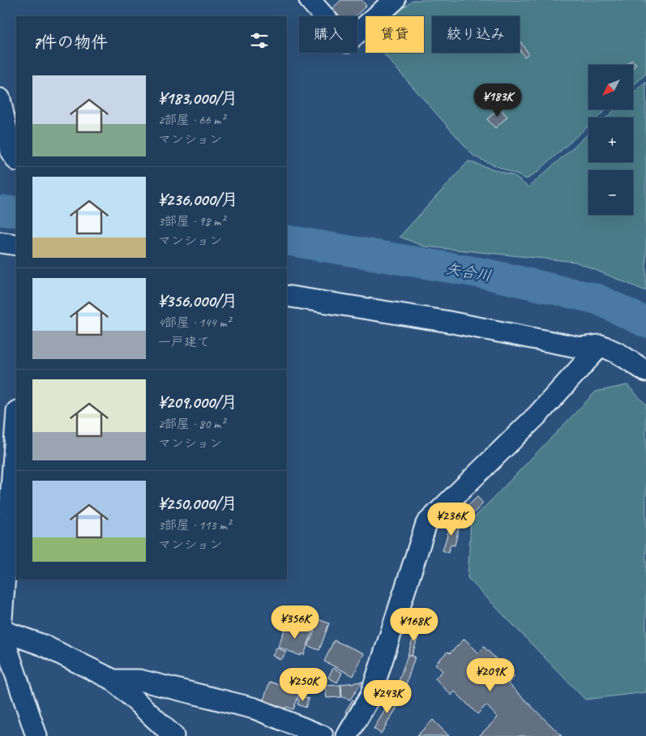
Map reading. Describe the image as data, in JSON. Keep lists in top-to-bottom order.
{
  "water": ["矢合川"],
  "north": "bottom left",
  "page": {
    "chip": ["購入", "賃貸", "絞り込み"],
    "heading": "7件の物件",
    "map_buttons": ["+", "−"],
    "list": [
      {
        "name": "¥183,000/月",
        "note": "2部屋 · 66 m² · マンション"
      },
      {
        "name": "¥236,000/月",
        "note": "3部屋 · 98 m² · マンション"
      },
      {
        "name": "¥356,000/月",
        "note": "4部屋 · 144 m² · 一戸建て"
      },
      {
        "name": "¥209,000/月",
        "note": "2部屋 · 80 m² · マンション"
      },
      {
        "name": "¥250,000/月",
        "note": "3部屋 · 113 m² · マンション"
      }
    ],
    "price": [
      "¥183K",
      "¥236K",
      "¥356K",
      "¥168K",
      "¥209K",
      "¥250K",
      "¥243K"
    ]
  }
}
